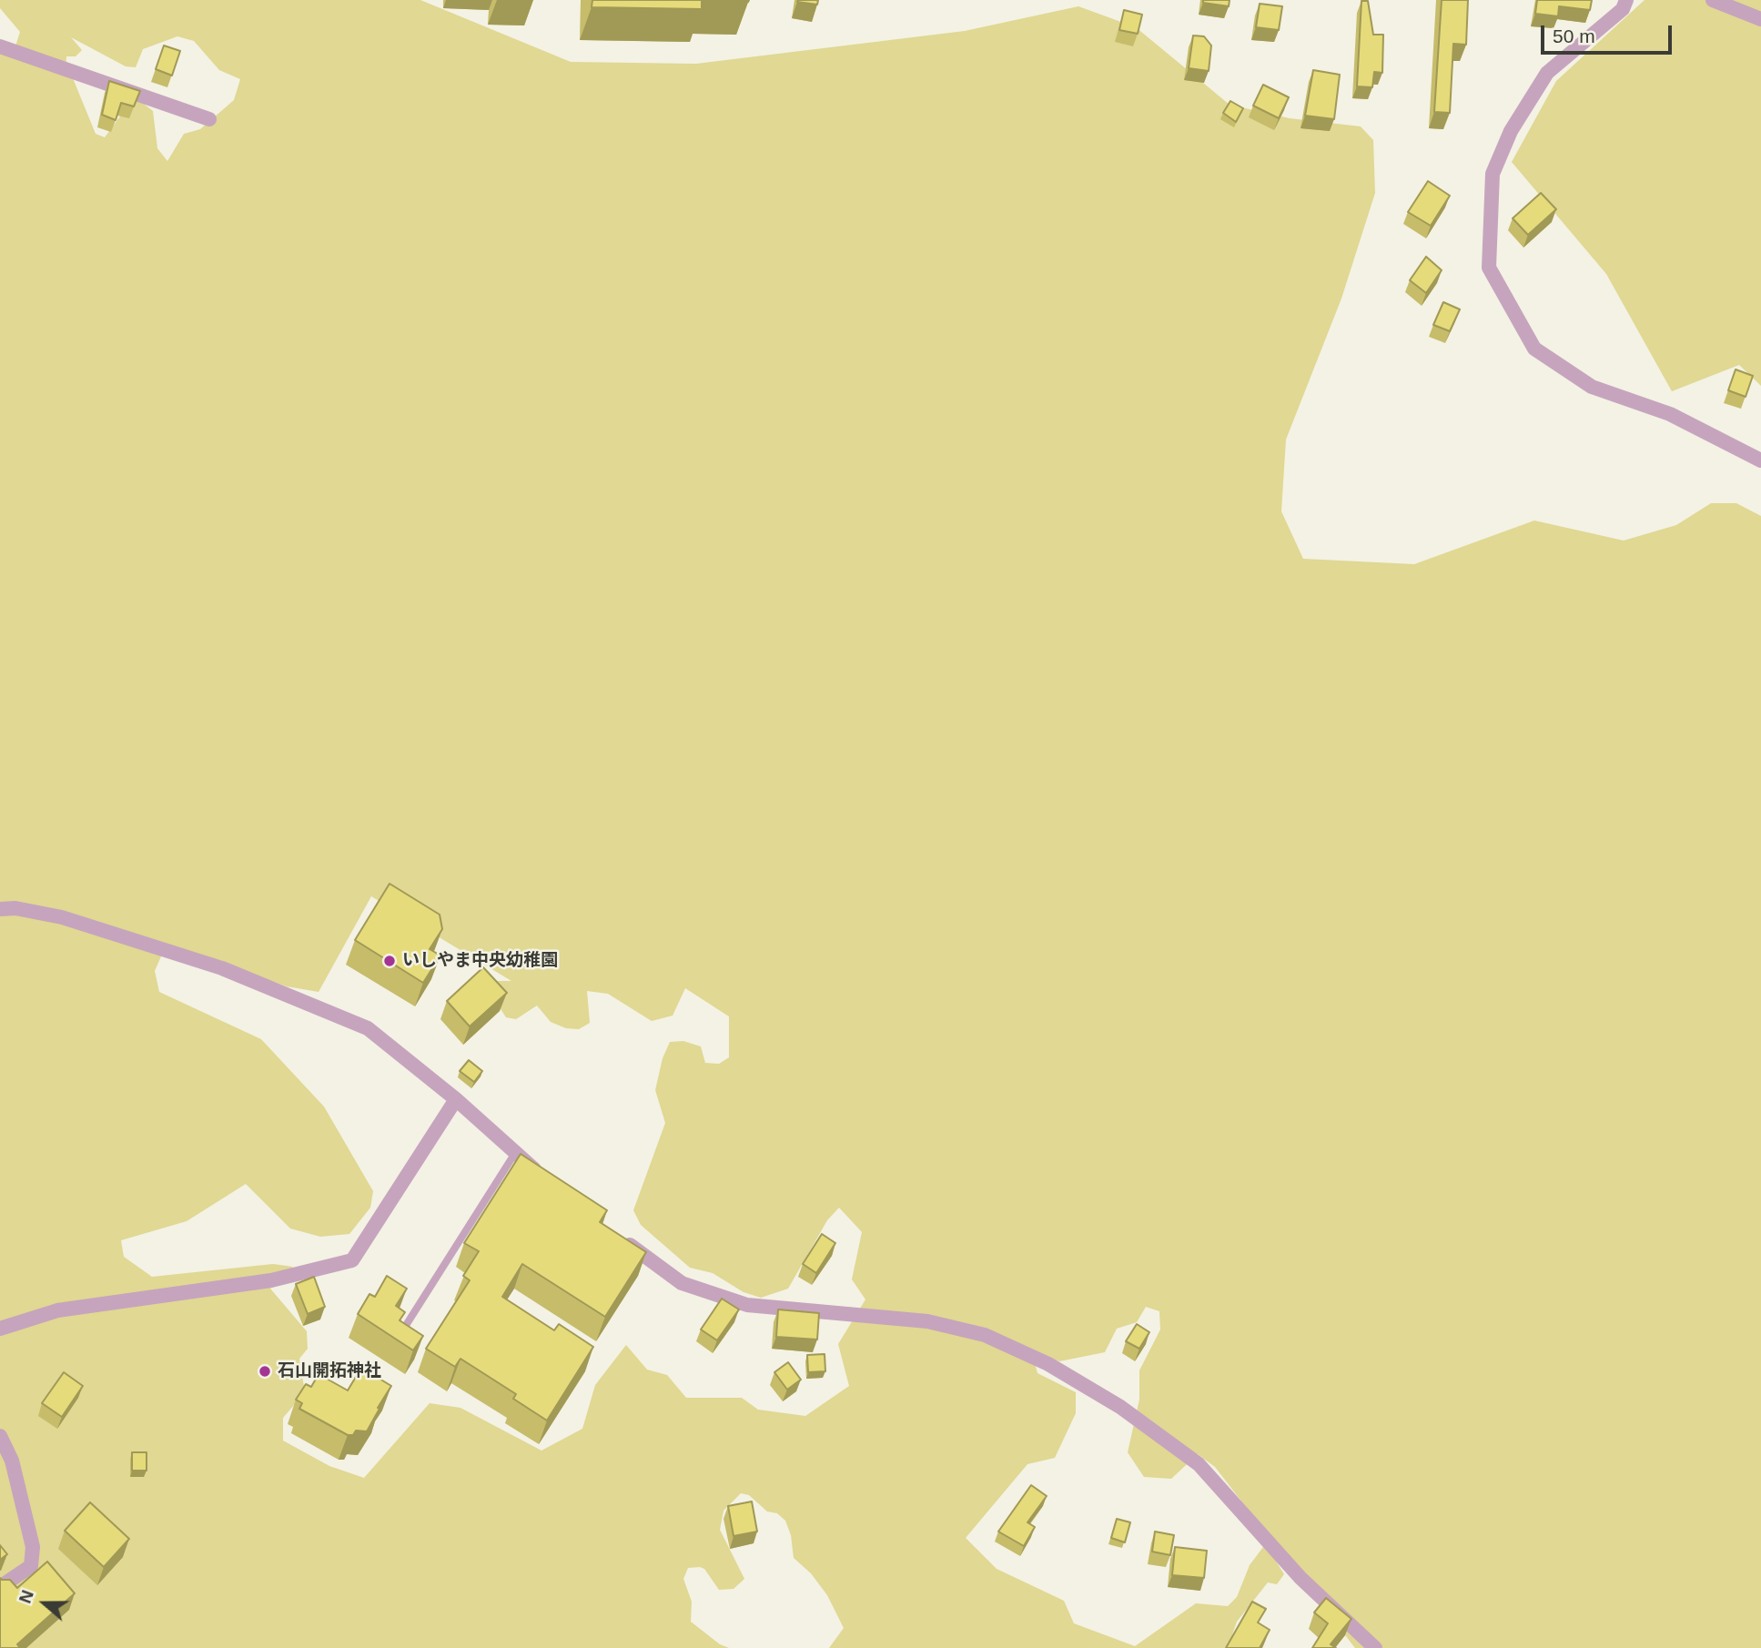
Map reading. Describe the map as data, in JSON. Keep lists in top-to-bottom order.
{
  "places": ["いしやま中央幼稚園", "石山開拓神社"],
  "scale_bar": "50 m",
  "north": "left"
}
